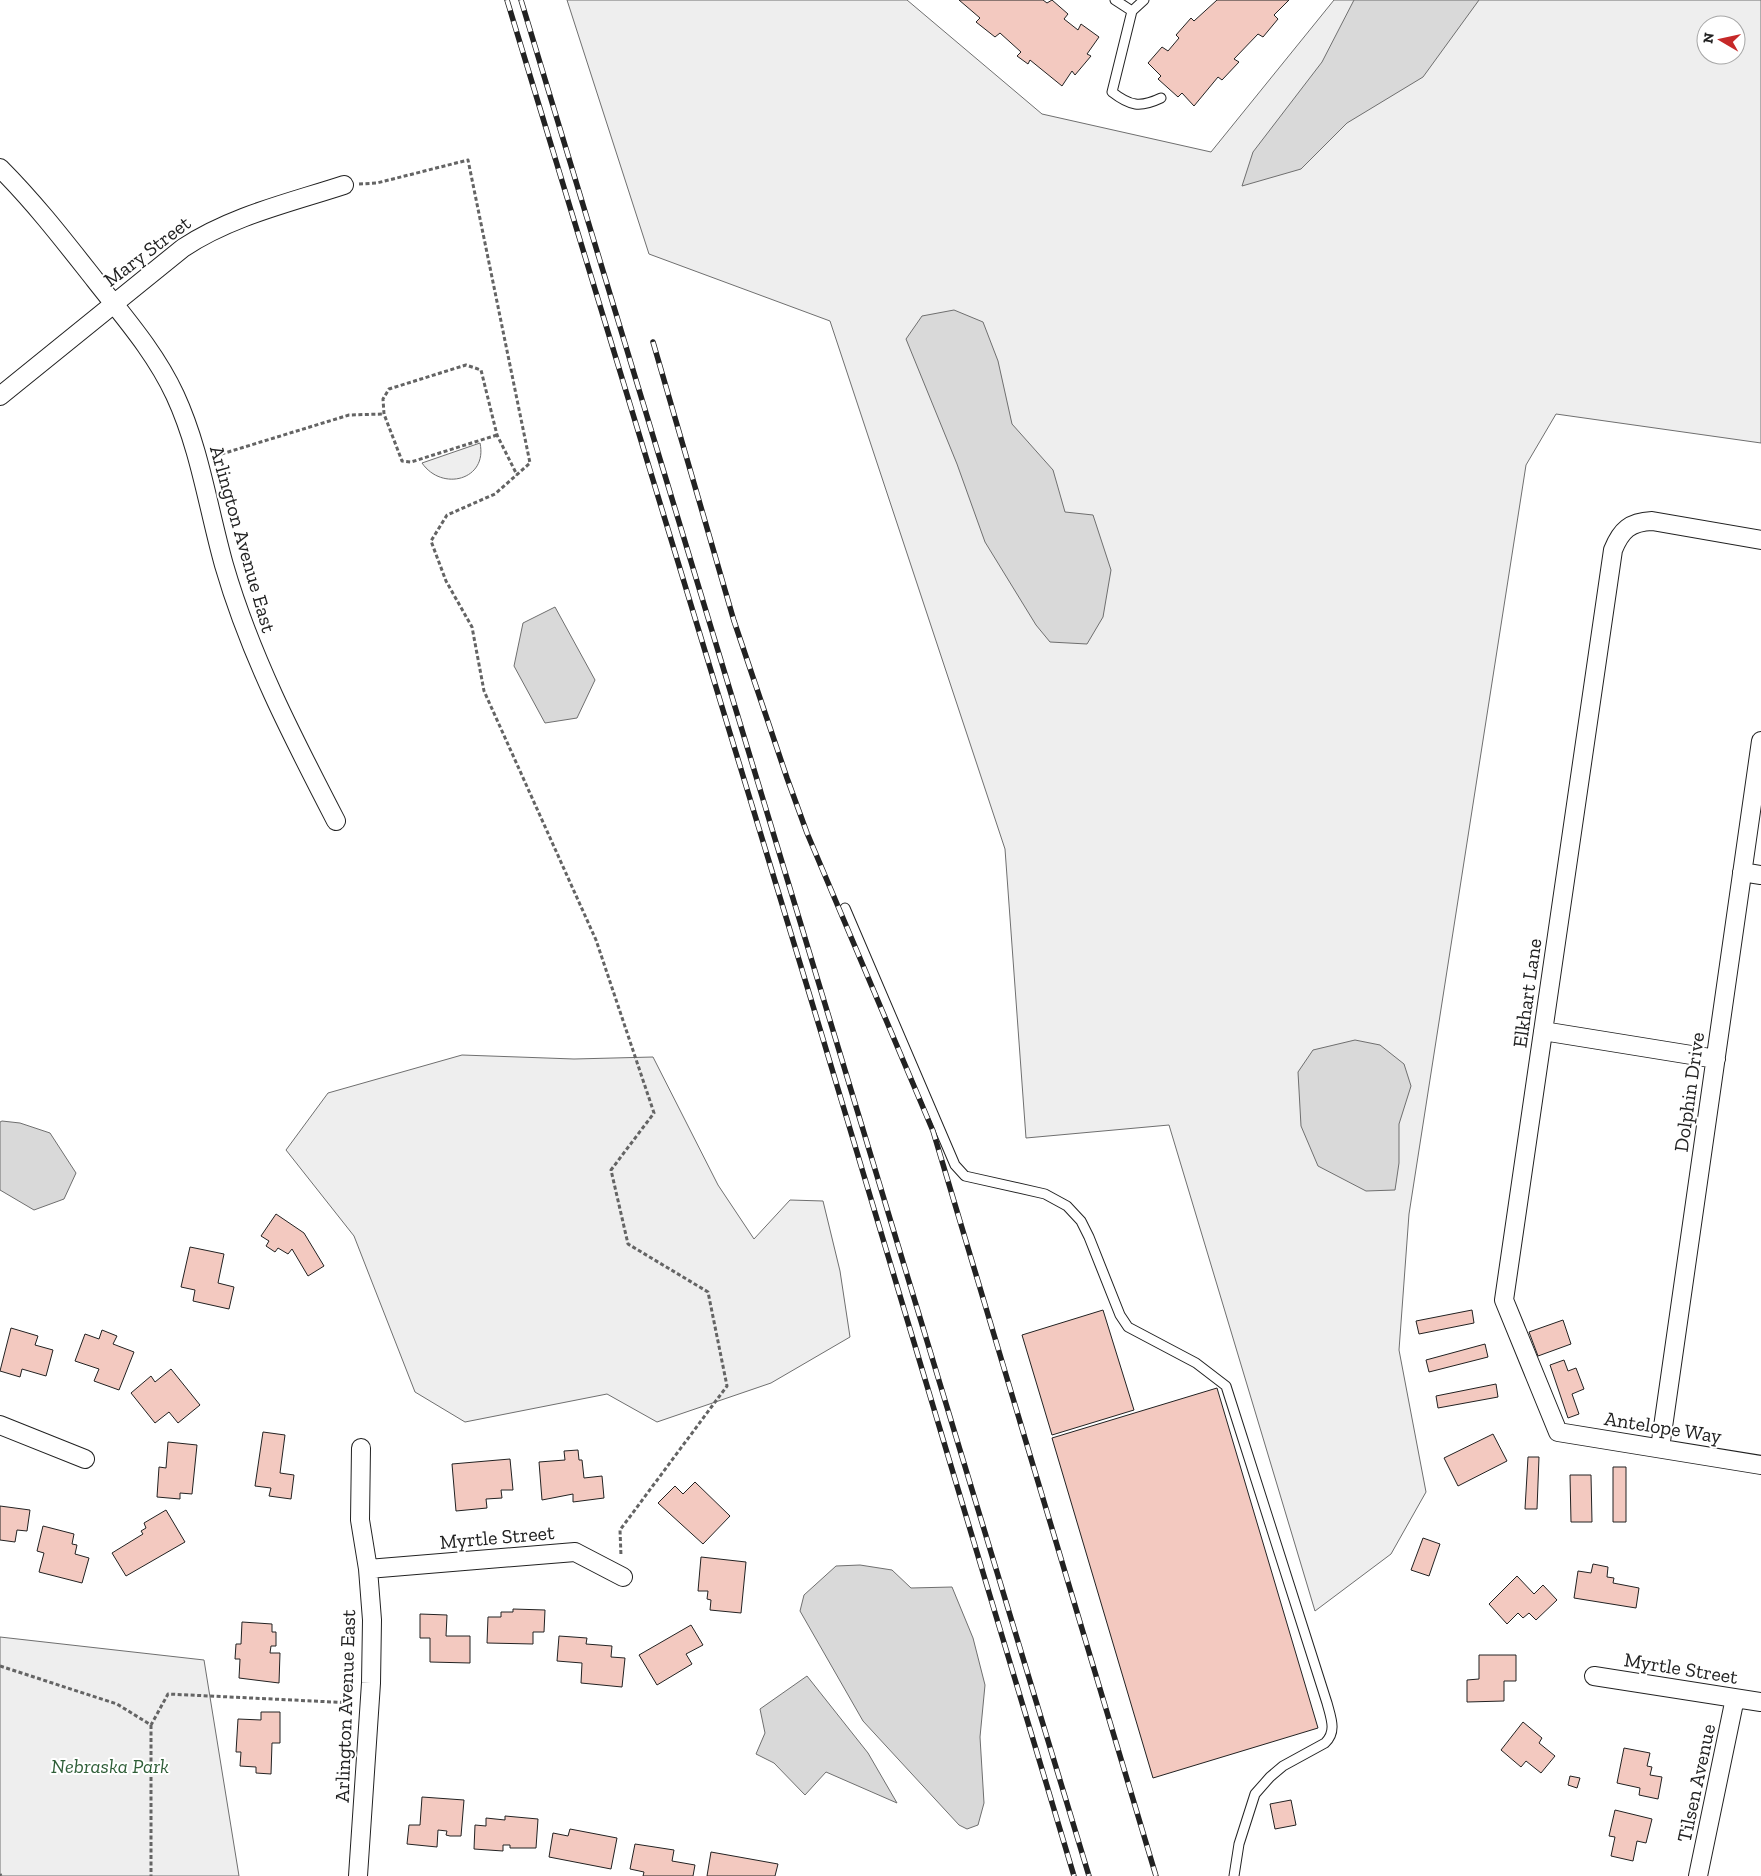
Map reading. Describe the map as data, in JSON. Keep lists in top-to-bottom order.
{
  "streets": {
    "street": [
      "Mary Street",
      "Arlington Avenue East",
      "Elkhart Lane",
      "Dolphin Drive",
      "Antelope Way",
      "Myrtle Street",
      "Tilsen Avenue"
    ]
  },
  "crossings": [
    ["Mary Street", "Arlington Avenue East"],
    ["Arlington Avenue East", "Myrtle Street"],
    ["Elkhart Lane", "Antelope Way"],
    ["Dolphin Drive", "Antelope Way"],
    ["Myrtle Street", "Tilsen Avenue"]
  ],
  "parks": ["Nebraska Park"],
  "north": "left"
}
